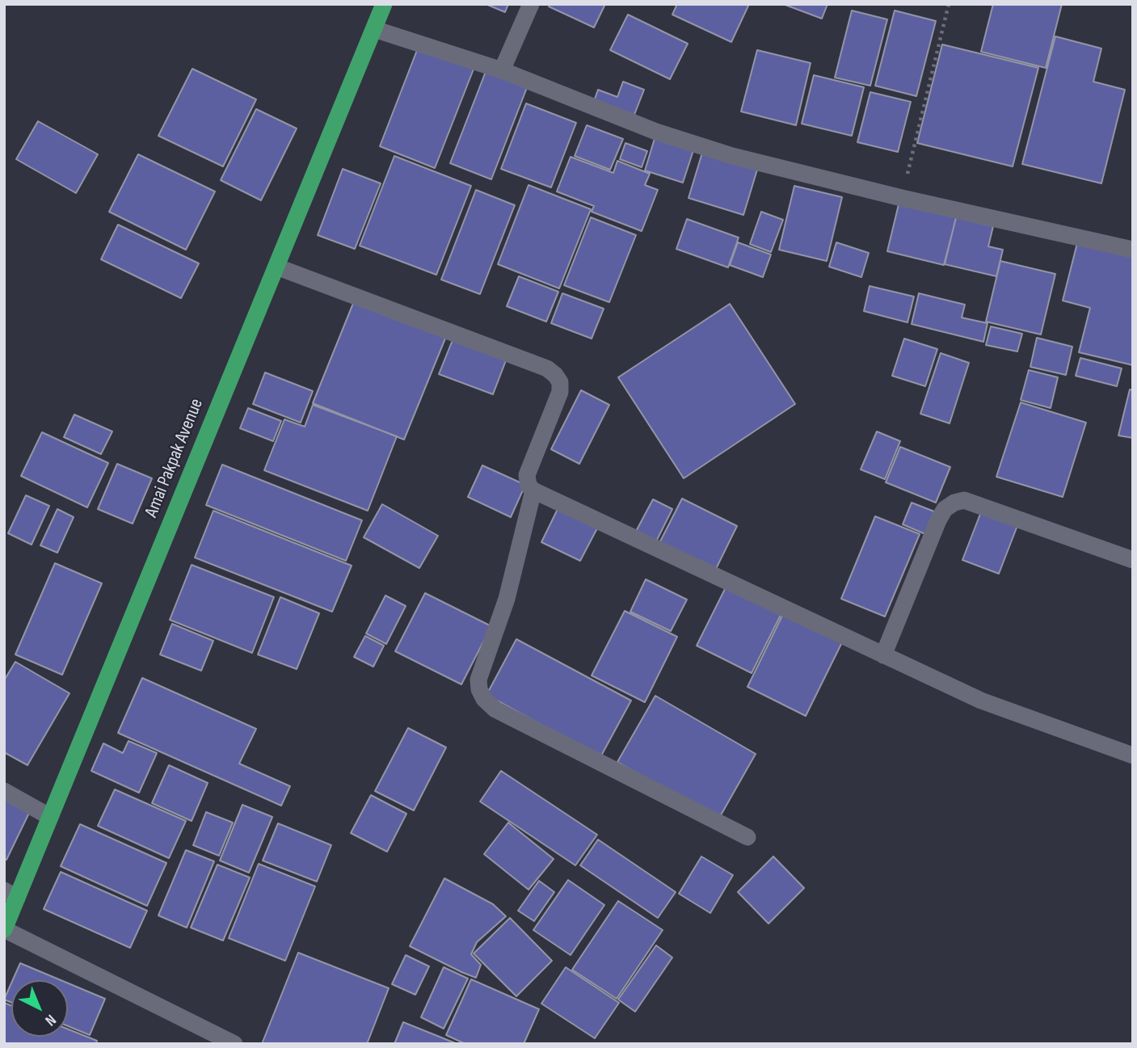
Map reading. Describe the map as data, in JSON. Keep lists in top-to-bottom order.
{
  "streets": {
    "highway": ["Amai Pakpak Avenue"]
  },
  "north": "bottom right"
}
